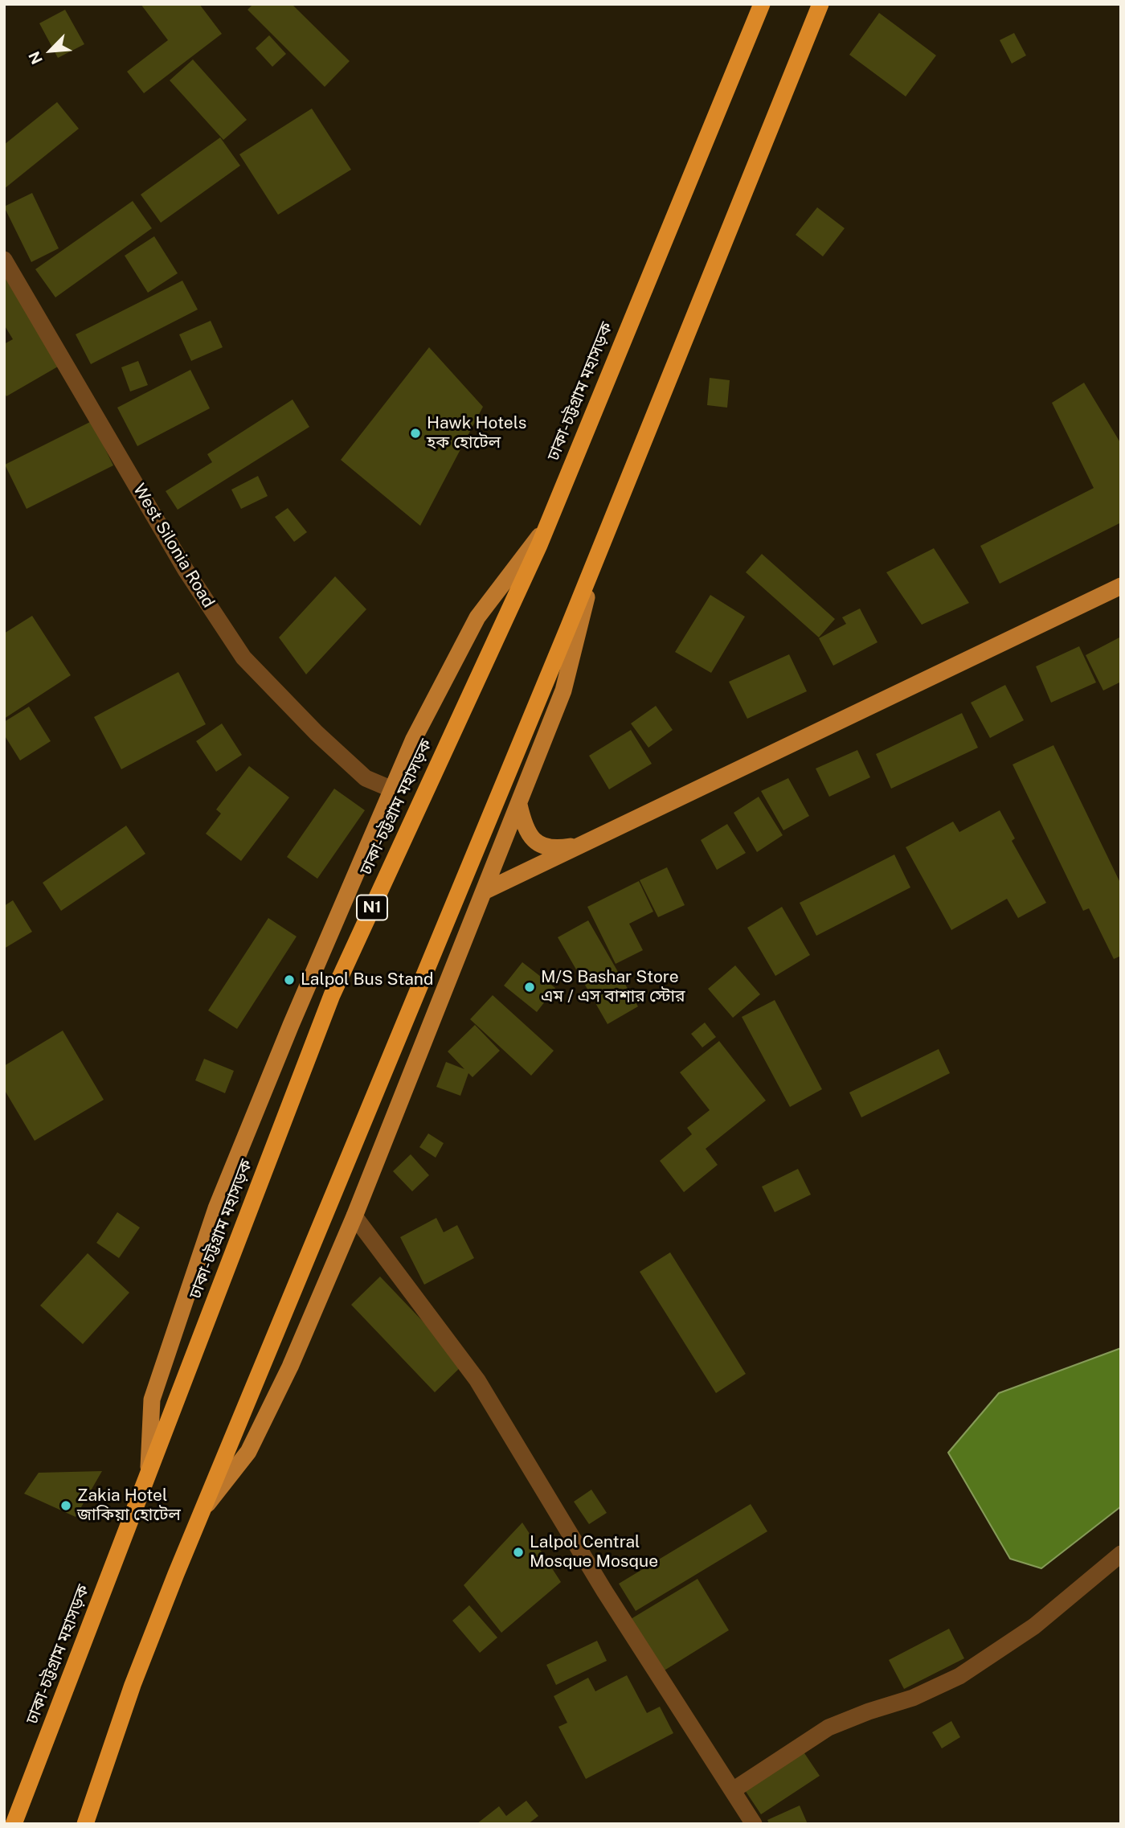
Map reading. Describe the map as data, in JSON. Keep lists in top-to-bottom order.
{
  "streets": {
    "highway": ["ঢাকা-চট্টগ্রাম মহাসড়ক", "N1"],
    "street": ["West Silonia Road"]
  },
  "places": [
    "Hawk Hotels হক হোটেল",
    "Lalpol Bus Stand",
    "M/S Bashar Store এম / এস বাশার স্টোর",
    "Zakia Hotel জাকিয়া হোটেল",
    "Lalpol Central Mosque Mosque"
  ],
  "north": "bottom left"
}
